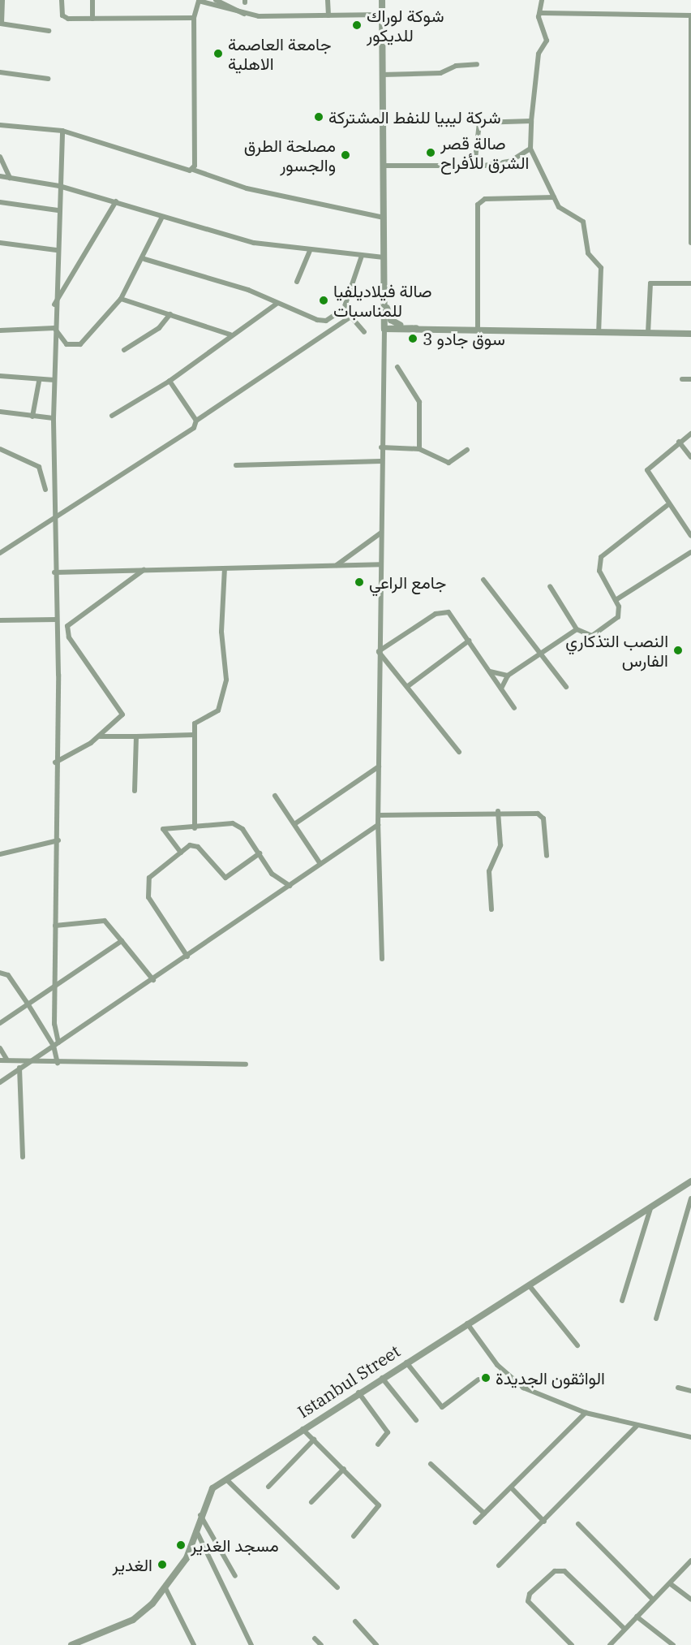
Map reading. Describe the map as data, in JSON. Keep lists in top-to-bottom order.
{
  "streets": {
    "street": ["Istanbul Street"]
  },
  "places": [
    "شوكة لوراك للديكور",
    "جامعة العاصمة الاهلية",
    "شركة ليبيا للنفط المشتركة",
    "صالة قصر الشرق للأفراح",
    "مصلحة الطرق والجسور",
    "صالة فيلاديلفيا للمناسبات",
    "سوق جادو 3",
    "جامع الراعي",
    "النصب التذكاري الفارس",
    "الواثقون الجديدة",
    "مسجد الغدير",
    "الغدير"
  ]
}
